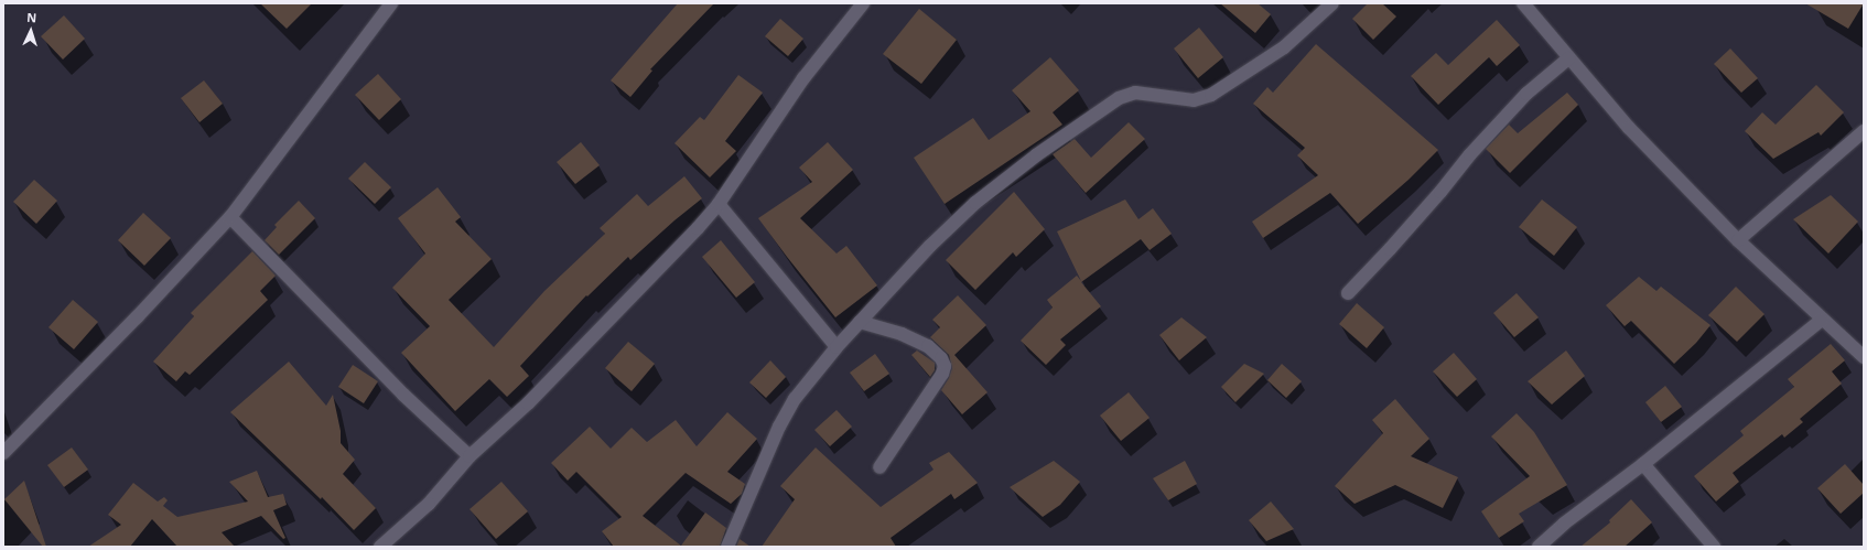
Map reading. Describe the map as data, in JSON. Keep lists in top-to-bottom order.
{
  "north": "top"
}
